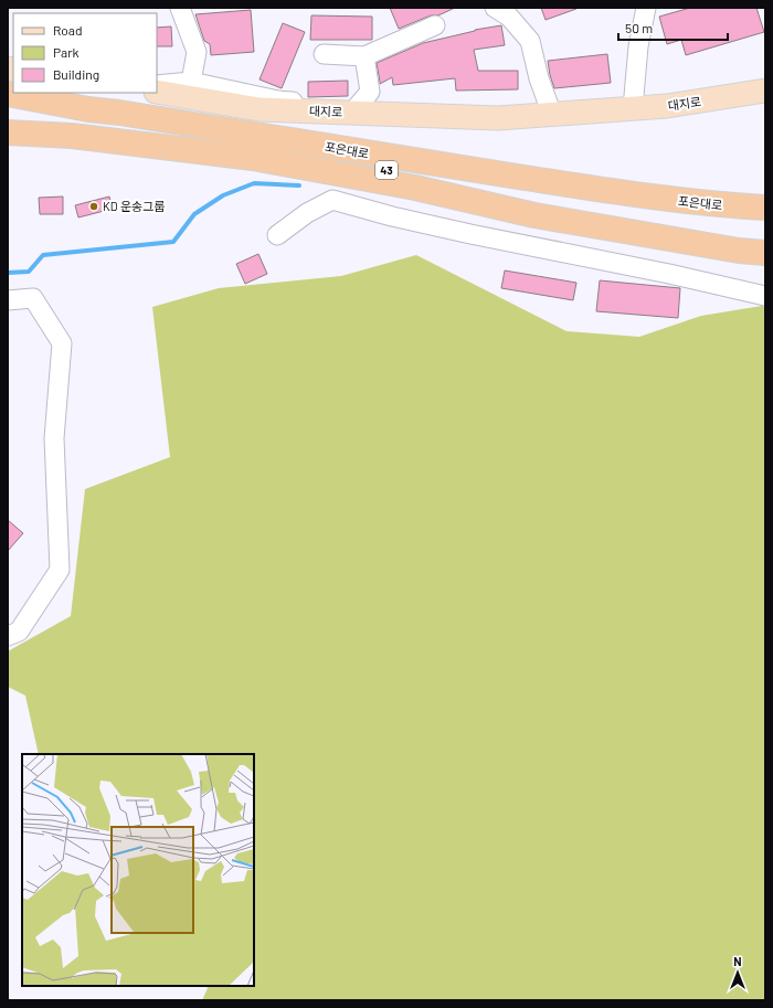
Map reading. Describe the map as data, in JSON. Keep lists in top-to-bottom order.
{
  "streets": {
    "highway": ["포은대로", "43"],
    "main road": ["대지로"]
  },
  "places": ["KD 운송그룹"],
  "legend": ["Road", "Park", "Building"],
  "scale_bar": "50 m",
  "north": "top"
}
